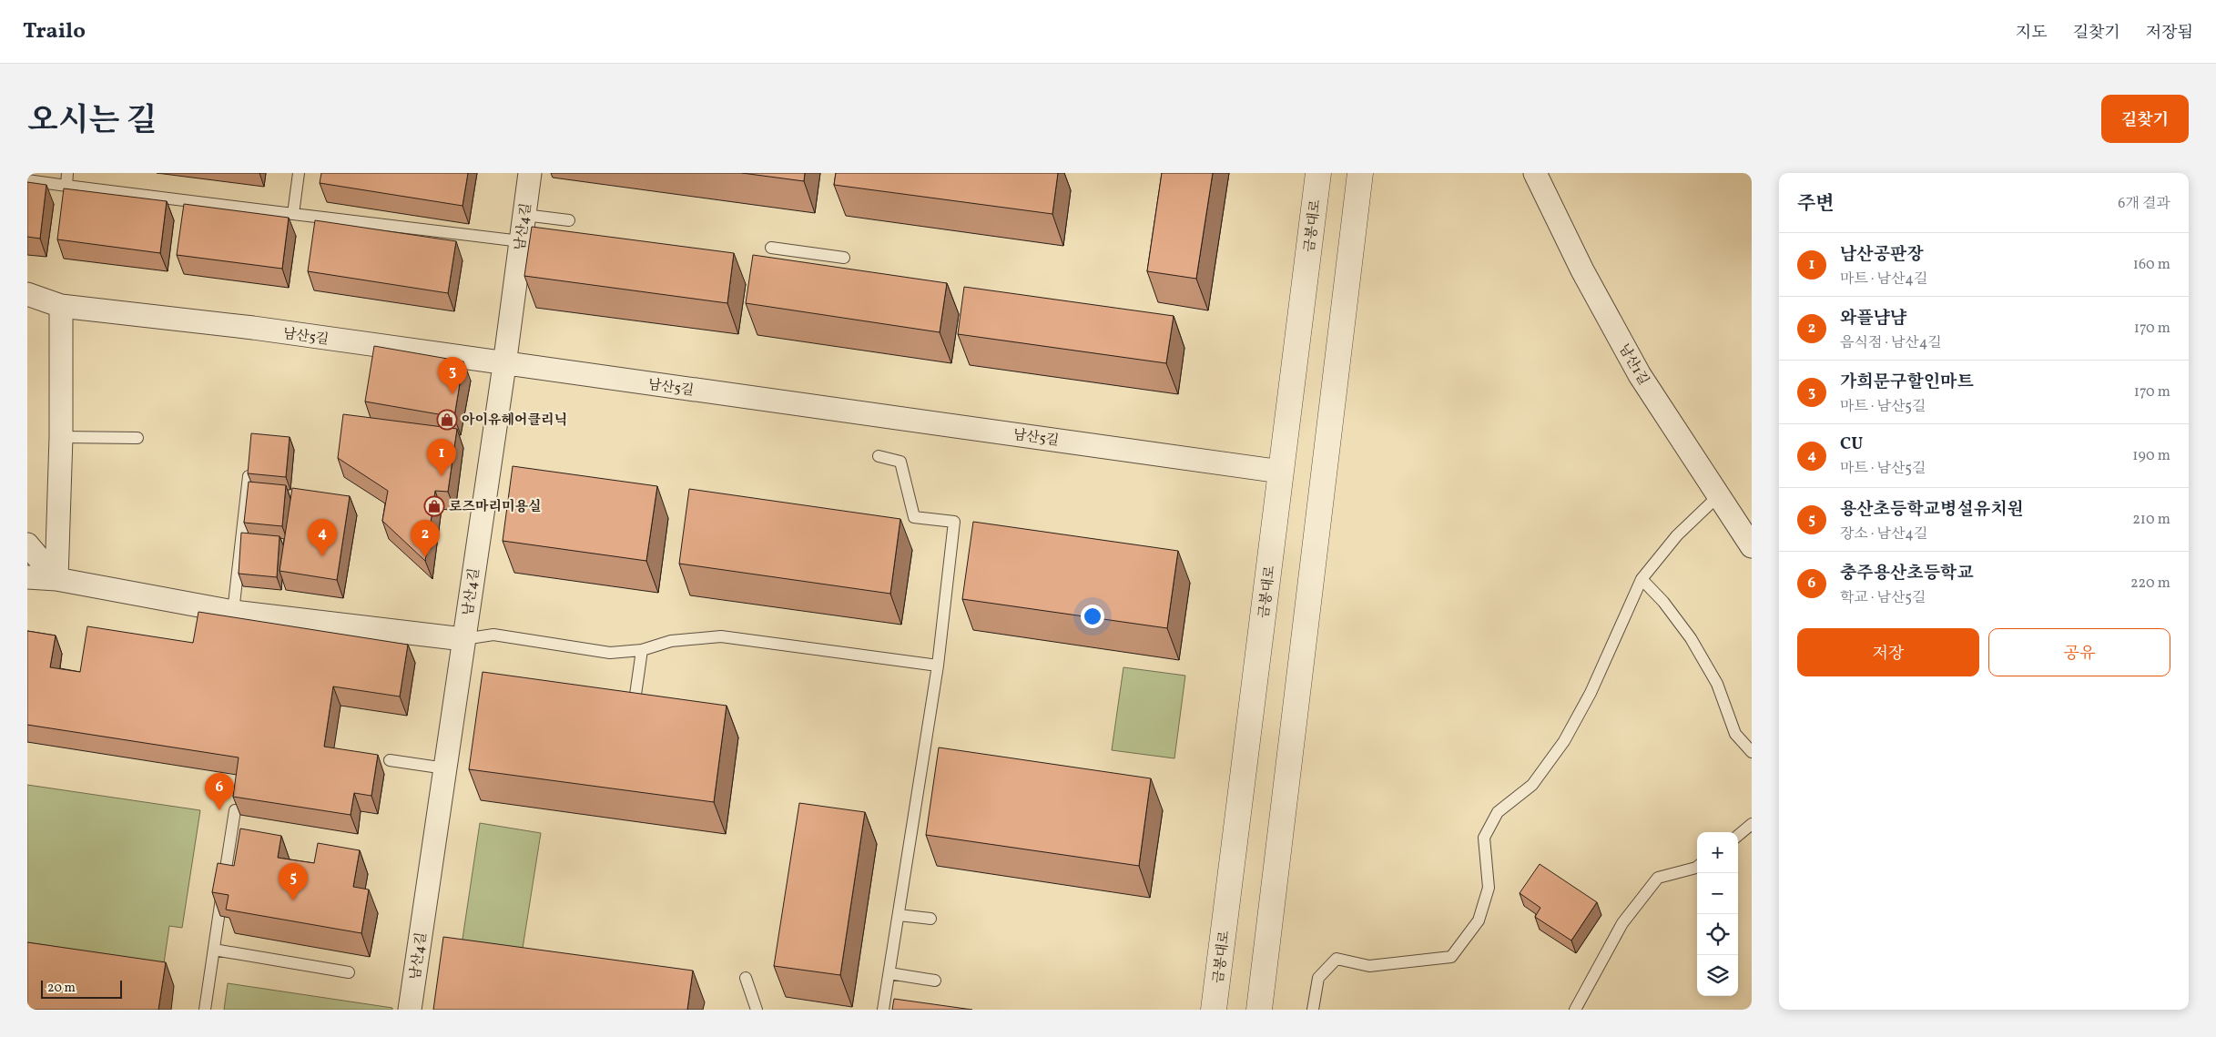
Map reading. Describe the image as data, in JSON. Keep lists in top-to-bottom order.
{
  "streets": {
    "street": [
      "금봉대로",
      "남산4길",
      "남산5길",
      "남산1길"
    ]
  },
  "crossings": [
    ["금봉대로", "남산5길"],
    ["남산4길", "남산5길"]
  ],
  "places": {
    "shop": ["아이유헤어클리닉", "로즈마리미용실"]
  },
  "scale_bar": "20 m",
  "page": {
    "header": "Trailo",
    "nav": ["지도", "길찾기", "저장됨"],
    "title": "오시는 길",
    "buttons": [
      "길찾기",
      ["저장", "공유"]
    ],
    "heading": ["주변", "6개 결과"],
    "list": [
      {
        "mark": "1",
        "name": "남산공판장",
        "note": "마트 · 남산4길",
        "value": "160 m"
      },
      {
        "mark": "2",
        "name": "와플냠냠",
        "note": "음식점 · 남산4길",
        "value": "170 m"
      },
      {
        "mark": "3",
        "name": "가희문구할인마트",
        "note": "마트 · 남산5길",
        "value": "170 m"
      },
      {
        "mark": "4",
        "name": "CU",
        "note": "마트 · 남산5길",
        "value": "190 m"
      },
      {
        "mark": "5",
        "name": "용산초등학교병설유치원",
        "note": "장소 · 남산4길",
        "value": "210 m"
      },
      {
        "mark": "6",
        "name": "충주용산초등학교",
        "note": "학교 · 남산5길",
        "value": "220 m"
      }
    ],
    "pins": [
      "3",
      "1",
      "4",
      "2",
      "6",
      "5"
    ],
    "map_buttons": ["+", "−"],
    "scale": "20 m"
  }
}
